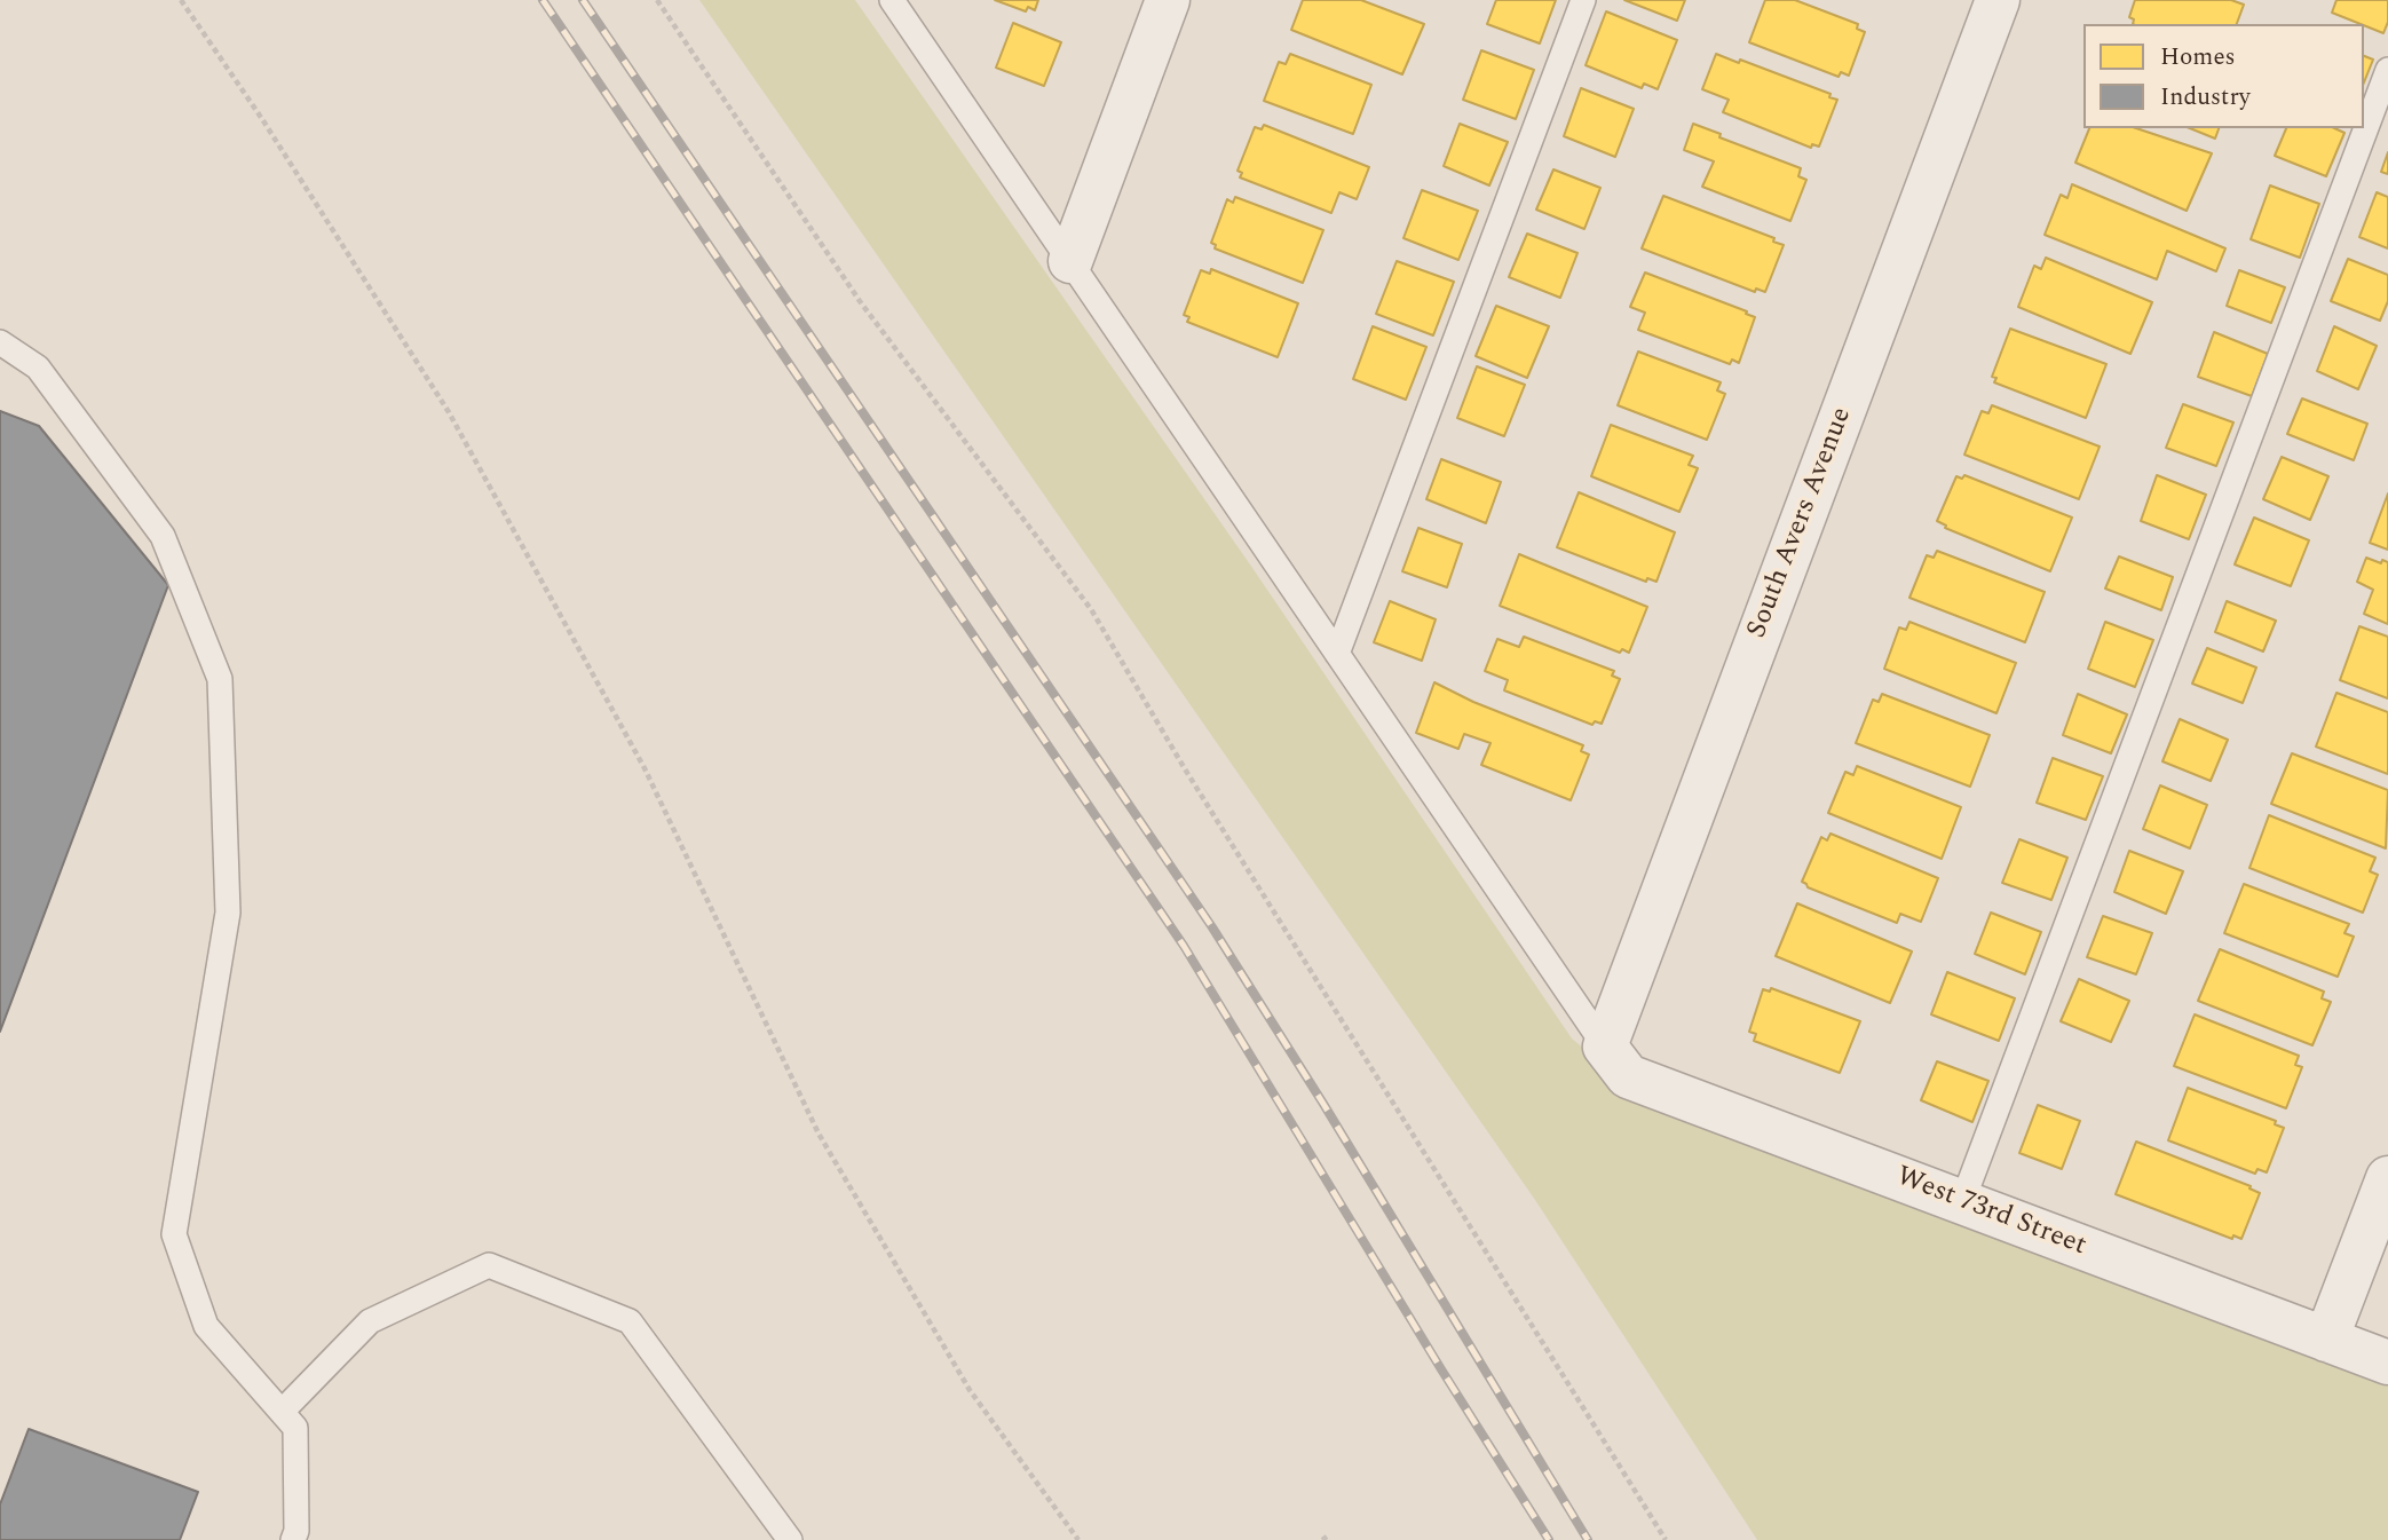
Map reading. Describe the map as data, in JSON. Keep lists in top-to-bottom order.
{
  "streets": {
    "street": ["South Avers Avenue", "West 73rd Street"]
  },
  "crossings": [
    ["South Avers Avenue", "West 73rd Street"]
  ],
  "legend": ["Homes", "Industry"]
}
